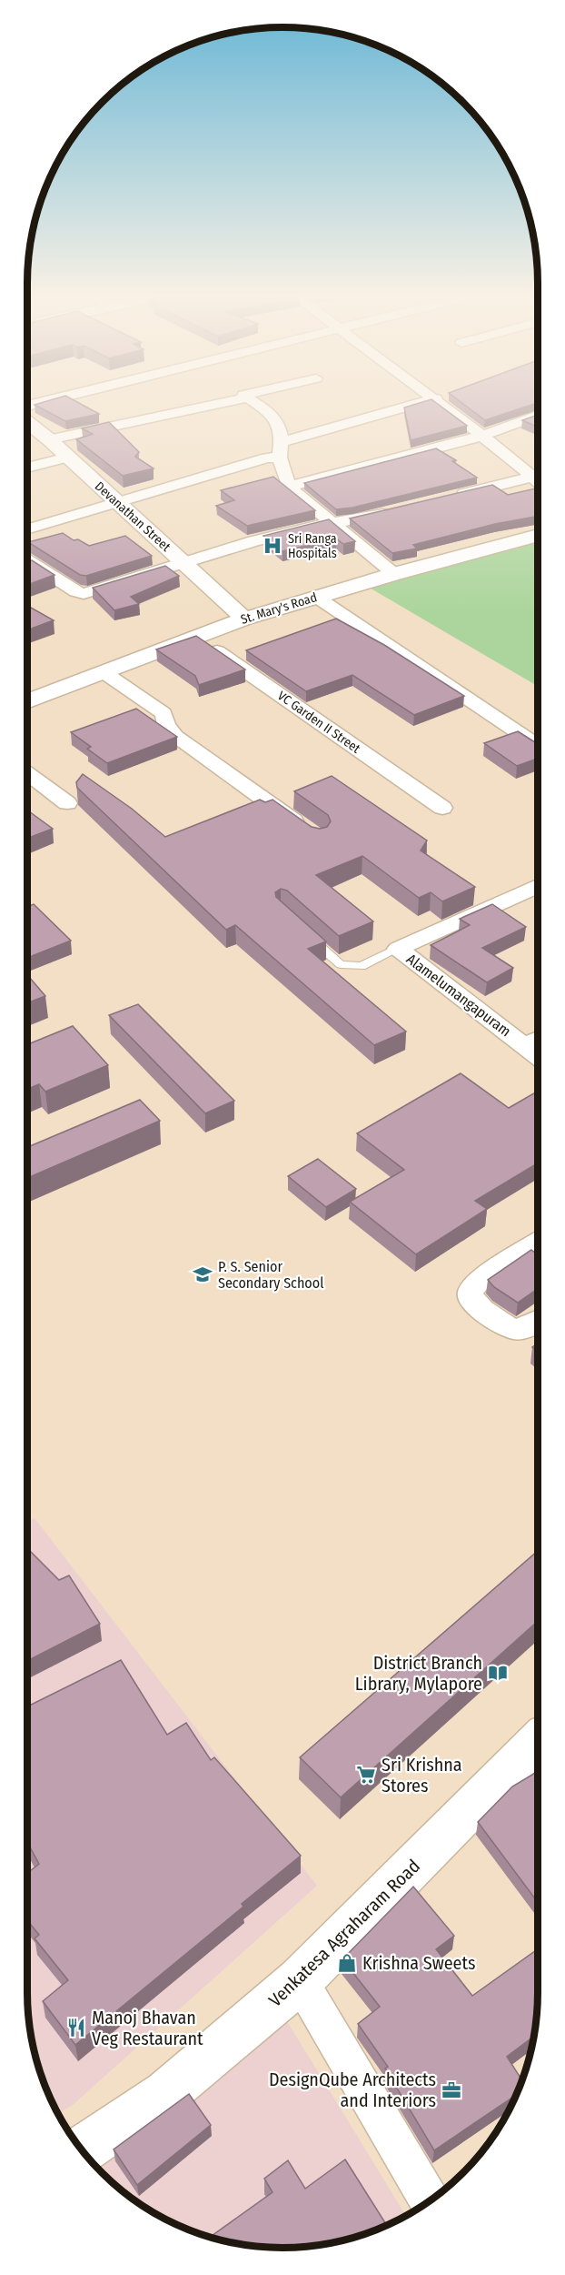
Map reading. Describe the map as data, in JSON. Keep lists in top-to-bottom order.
{
  "streets": {
    "main road": ["Devanathan Street", "St. Mary's Road", "Venkatesa Agraharam Road"],
    "street": ["VC Garden II Street", "Alamelumangapuram"]
  },
  "crossings": [
    ["Devanathan Street", "St. Mary's Road"],
    ["St. Mary's Road", "VC Garden II Street"]
  ],
  "places": {
    "hospital": ["Sri Ranga Hospitals"],
    "school or university": ["P. S. Senior Secondary School"],
    "library": ["District Branch Library, Mylapore"],
    "supermarket": ["Sri Krishna Stores"],
    "shop": ["Krishna Sweets"],
    "restaurant": ["Manoj Bhavan Veg Restaurant"],
    "office": ["DesignQube Architects and Interiors"]
  }
}
